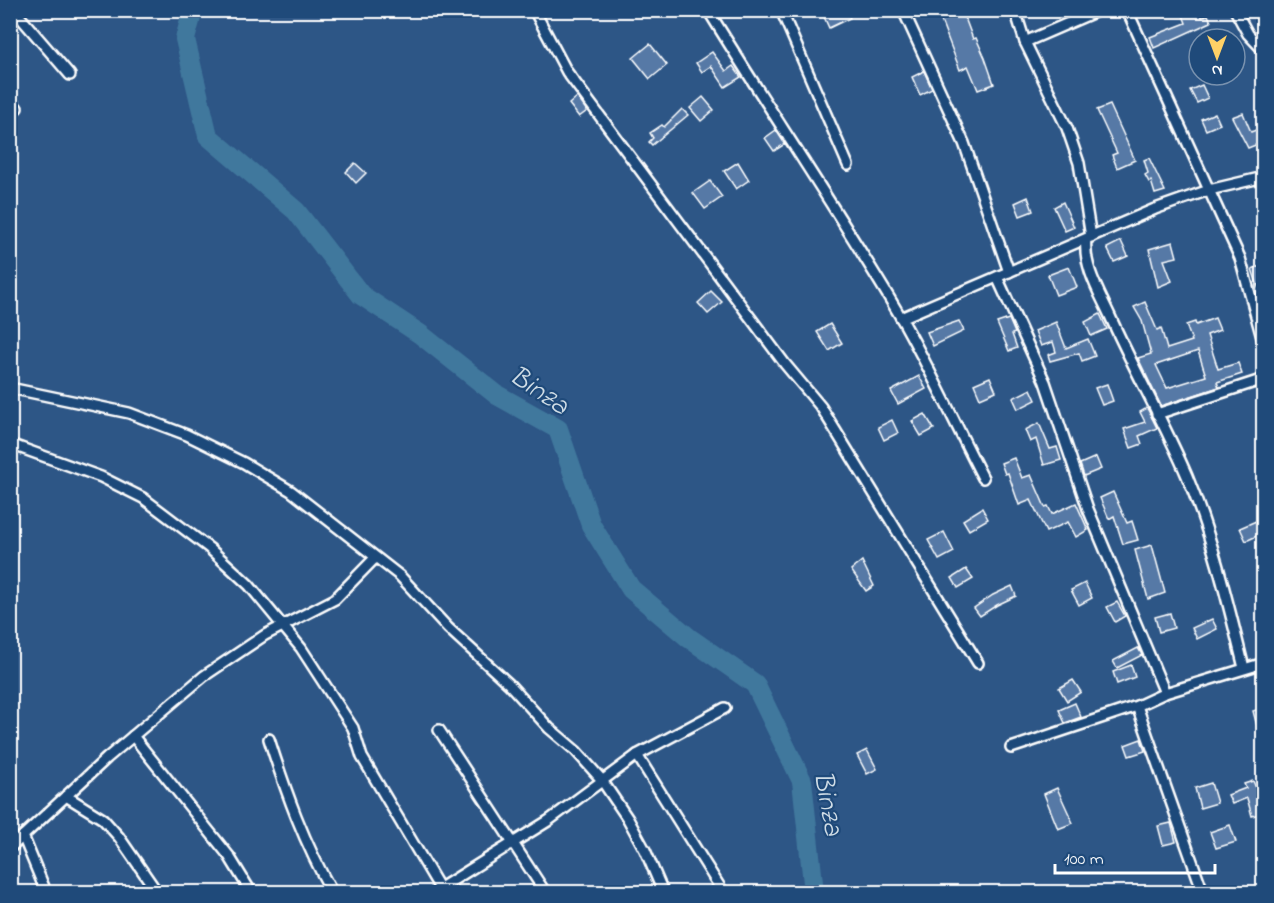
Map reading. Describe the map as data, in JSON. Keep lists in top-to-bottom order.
{
  "water": ["Binza"],
  "scale_bar": "100 m",
  "north": "bottom"
}
